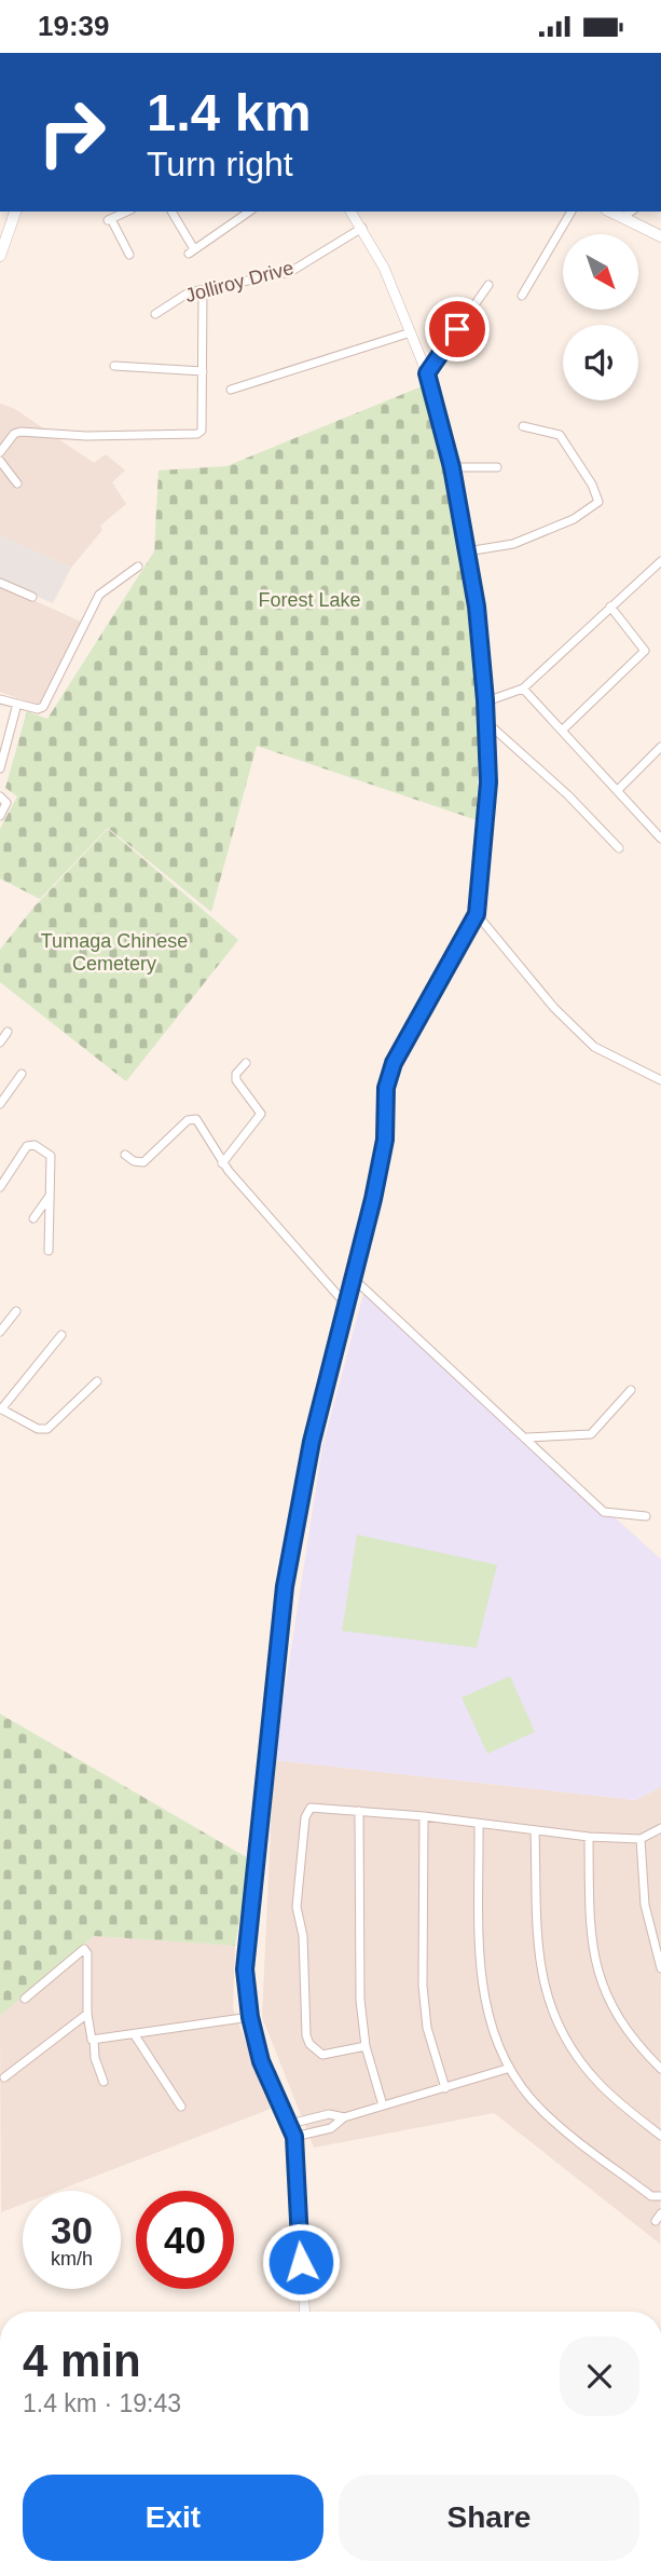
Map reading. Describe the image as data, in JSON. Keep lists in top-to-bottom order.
{
  "streets": {
    "street": ["Jolliroy Drive"]
  },
  "parks": ["Forest Lake", "Tumaga Chinese Cemetery"],
  "north": "bottom right",
  "page": {
    "status": "19:39",
    "turn": ["1.4 km", "Turn right"],
    "speed": "30 km/h",
    "limit": "40",
    "heading": ["4 min", "1.4 km · 19:43"],
    "buttons": ["Exit", "Share"]
  }
}
